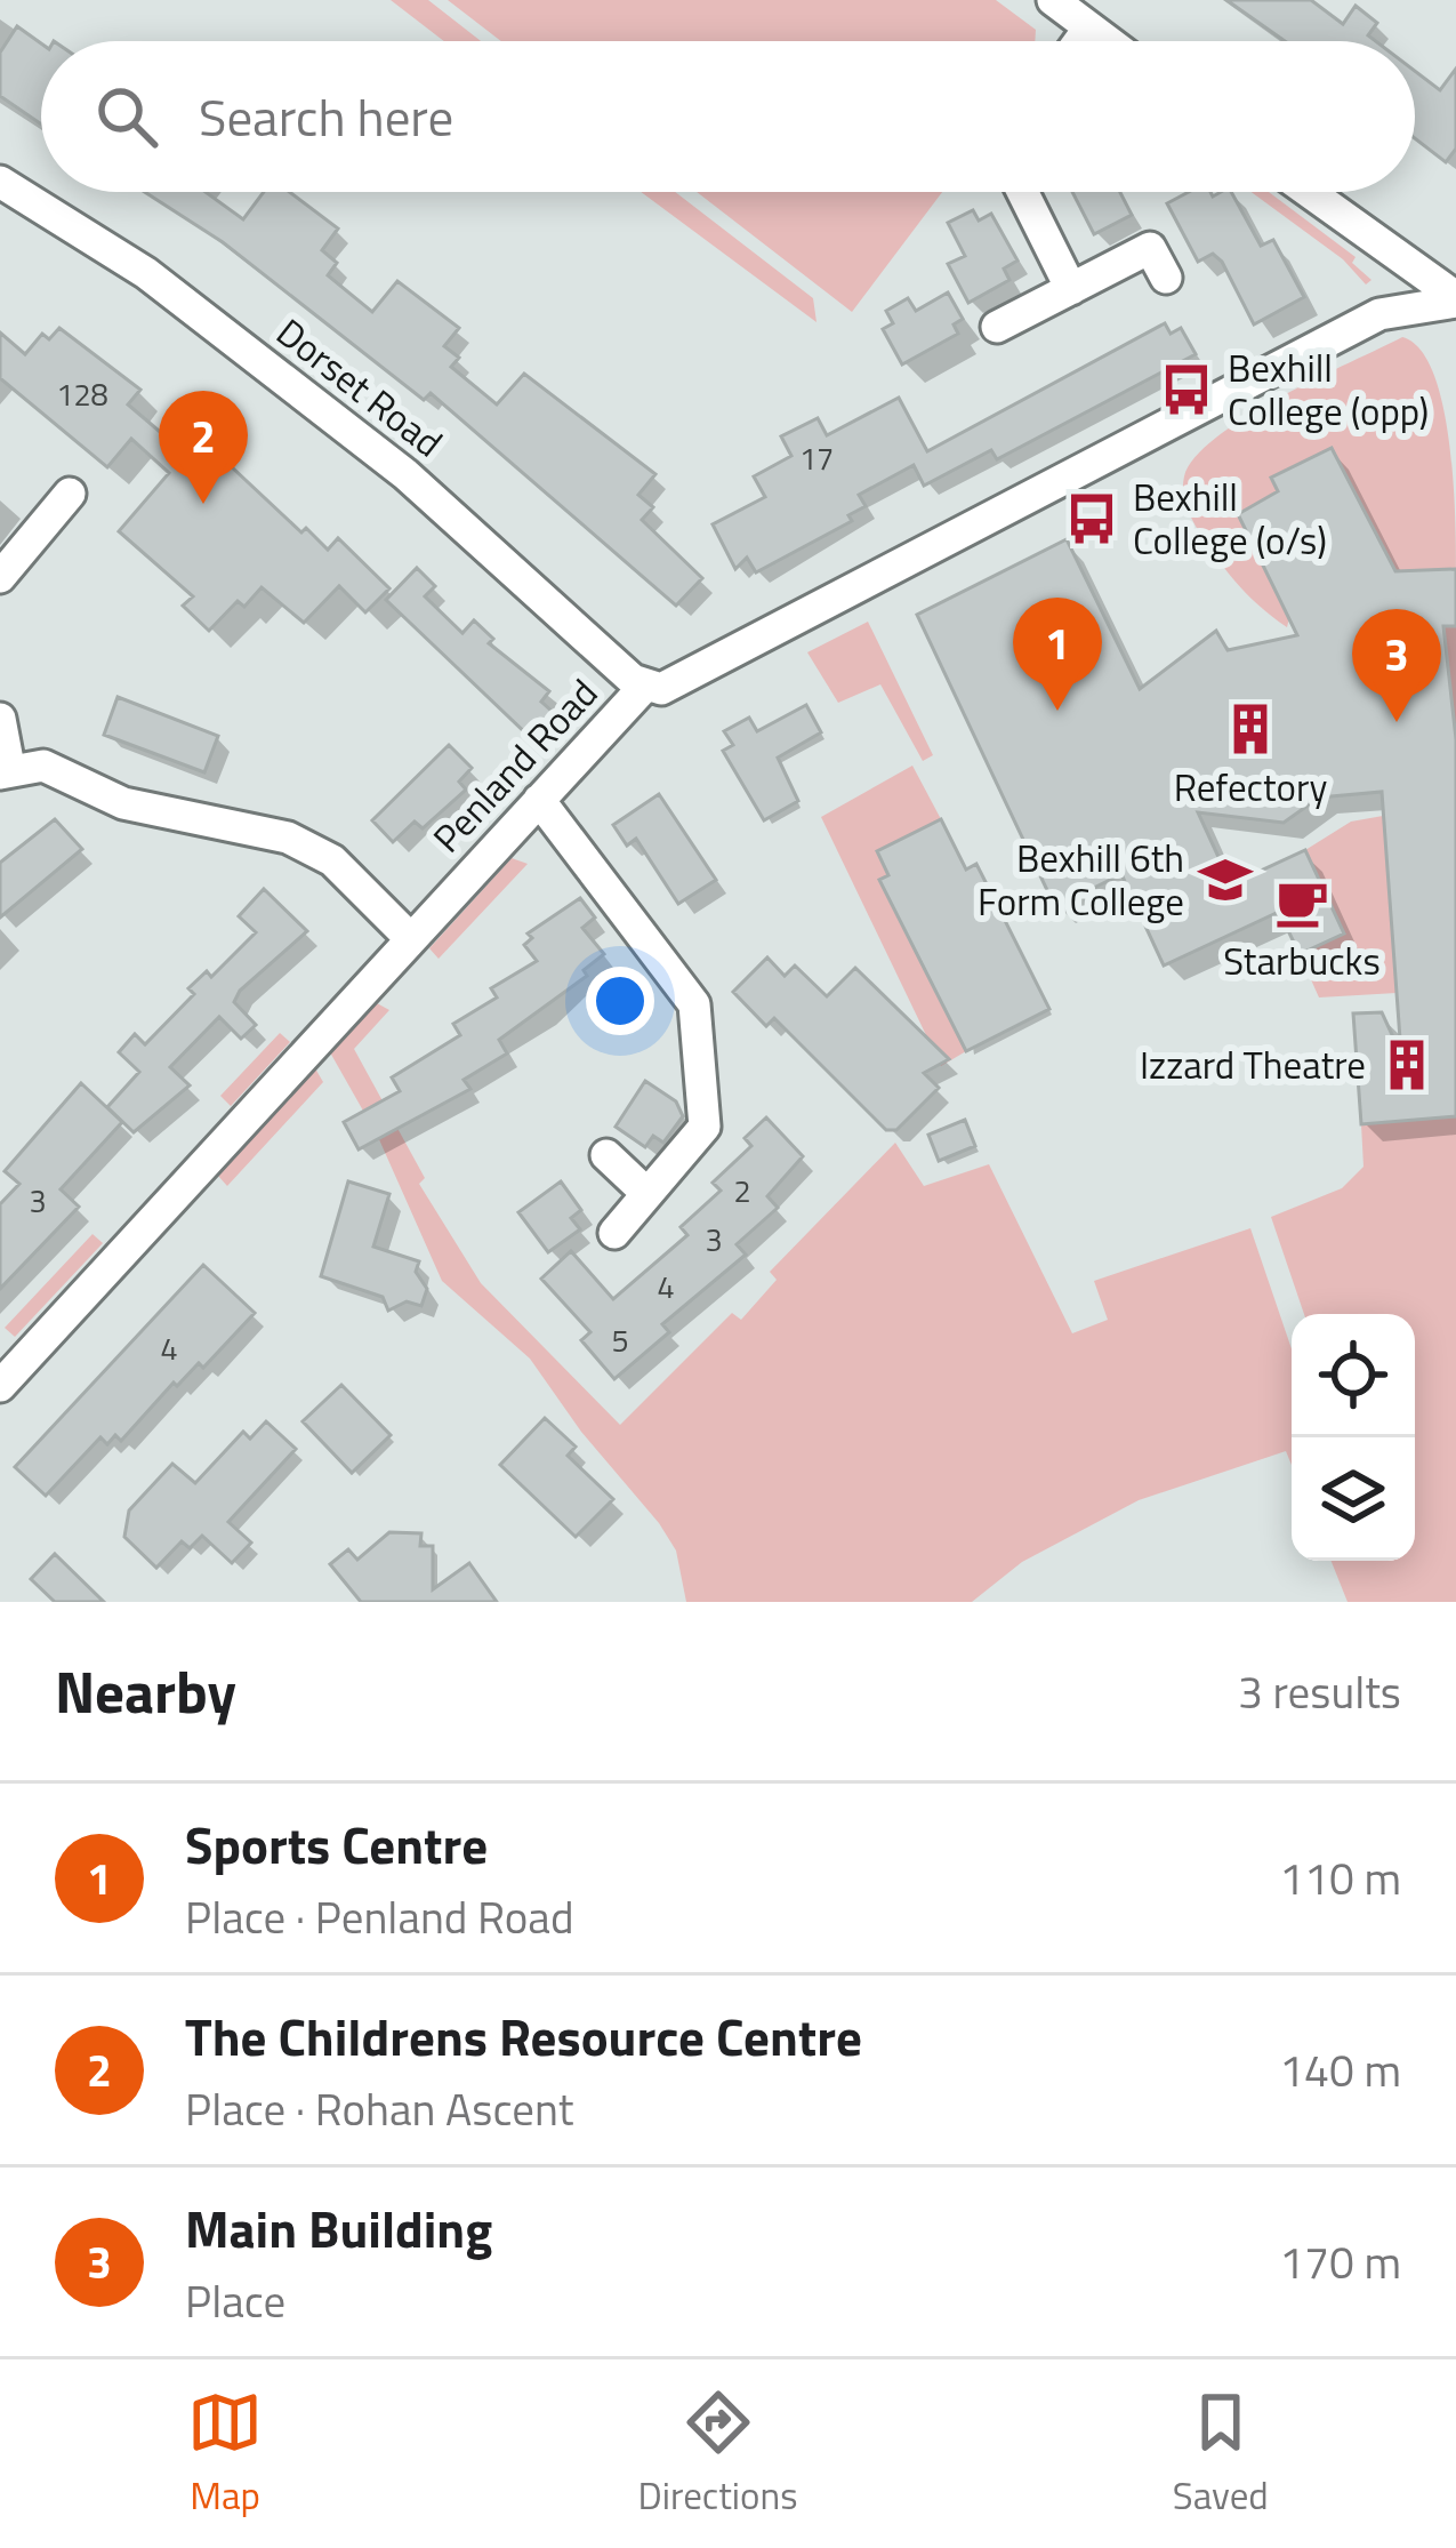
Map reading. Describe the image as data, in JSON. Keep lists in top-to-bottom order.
{
  "streets": {
    "street": ["Dorset Road", "Penland Road"]
  },
  "crossings": [
    ["Dorset Road", "Penland Road"]
  ],
  "places": {
    "bus stop": ["Bexhill College (opp)", "Bexhill College (o/s)"],
    "building": ["Refectory", "Izzard Theatre"],
    "school or university": ["Bexhill 6th Form College"],
    "cafe": ["Starbucks"]
  },
  "house_numbers": [
    "128",
    "17",
    "2",
    "3",
    "3",
    "4",
    "5",
    "4"
  ],
  "page": {
    "search": "Search here",
    "pins": ["2", "1", "3"],
    "heading": ["Nearby", "3 results"],
    "list": [
      {
        "mark": "1",
        "name": "Sports Centre",
        "note": "Place · Penland Road",
        "value": "110 m"
      },
      {
        "mark": "2",
        "name": "The Childrens Resource Centre",
        "note": "Place · Rohan Ascent",
        "value": "140 m"
      },
      {
        "mark": "3",
        "name": "Main Building",
        "note": "Place",
        "value": "170 m"
      }
    ],
    "nav": ["Map", "Directions", "Saved"]
  }
}
